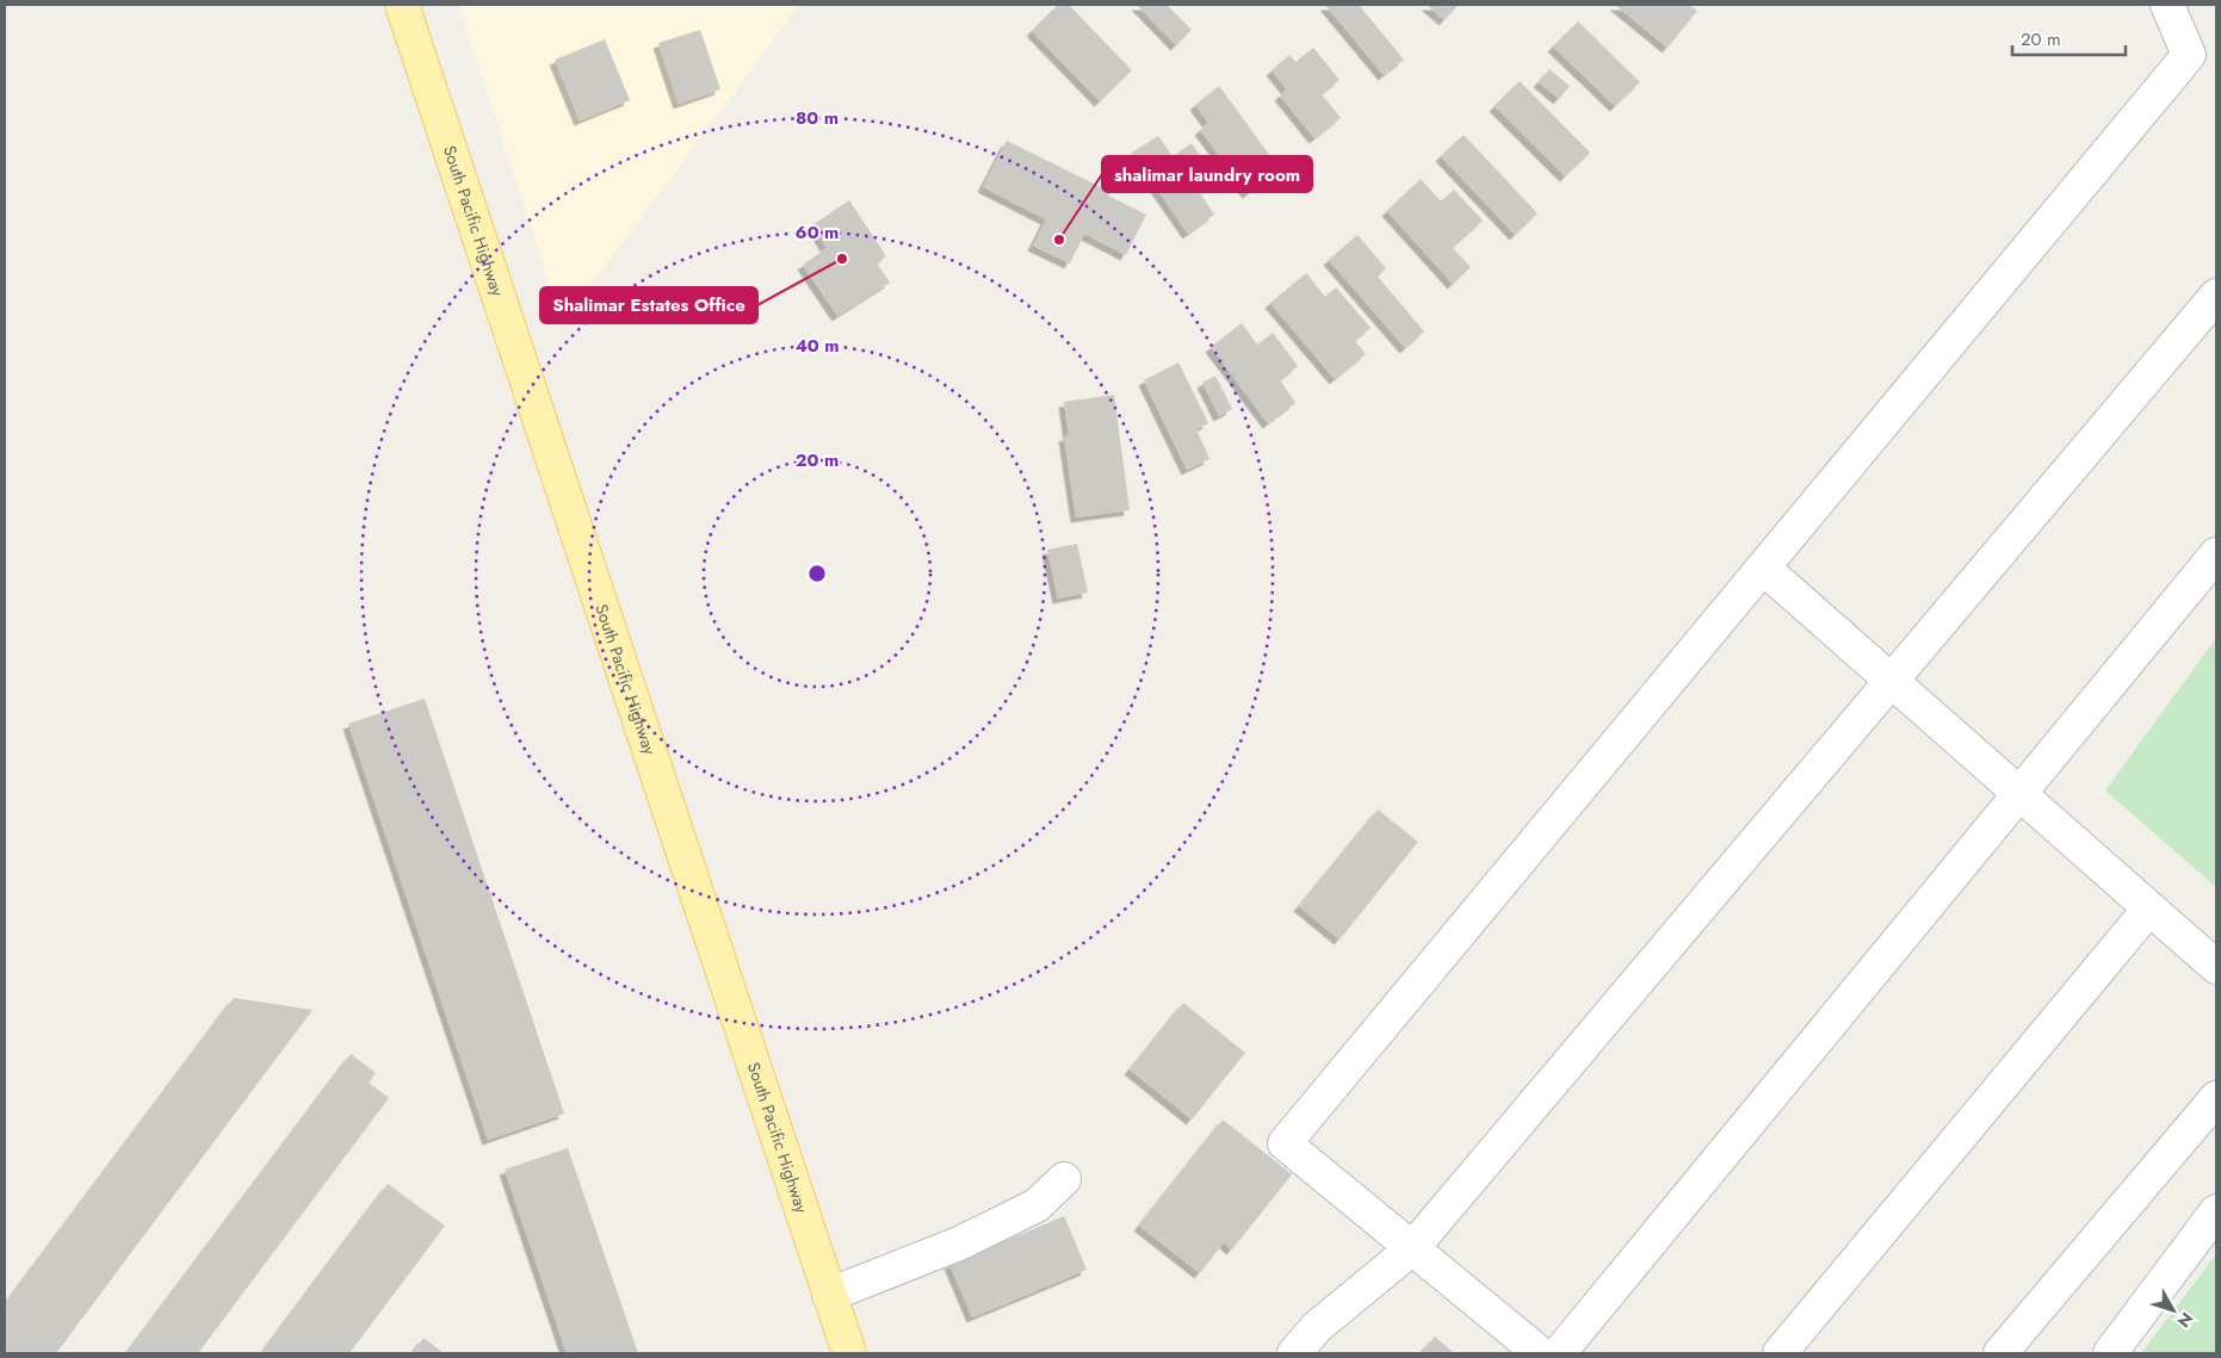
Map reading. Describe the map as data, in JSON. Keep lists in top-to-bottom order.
{
  "streets": {
    "main road": ["South Pacific Highway"]
  },
  "places": ["shalimar laundry room", "Shalimar Estates Office"],
  "scale_bar": "20 m",
  "north": "bottom right",
  "rings": [
    "80 m",
    "60 m",
    "40 m",
    "20 m"
  ]
}
